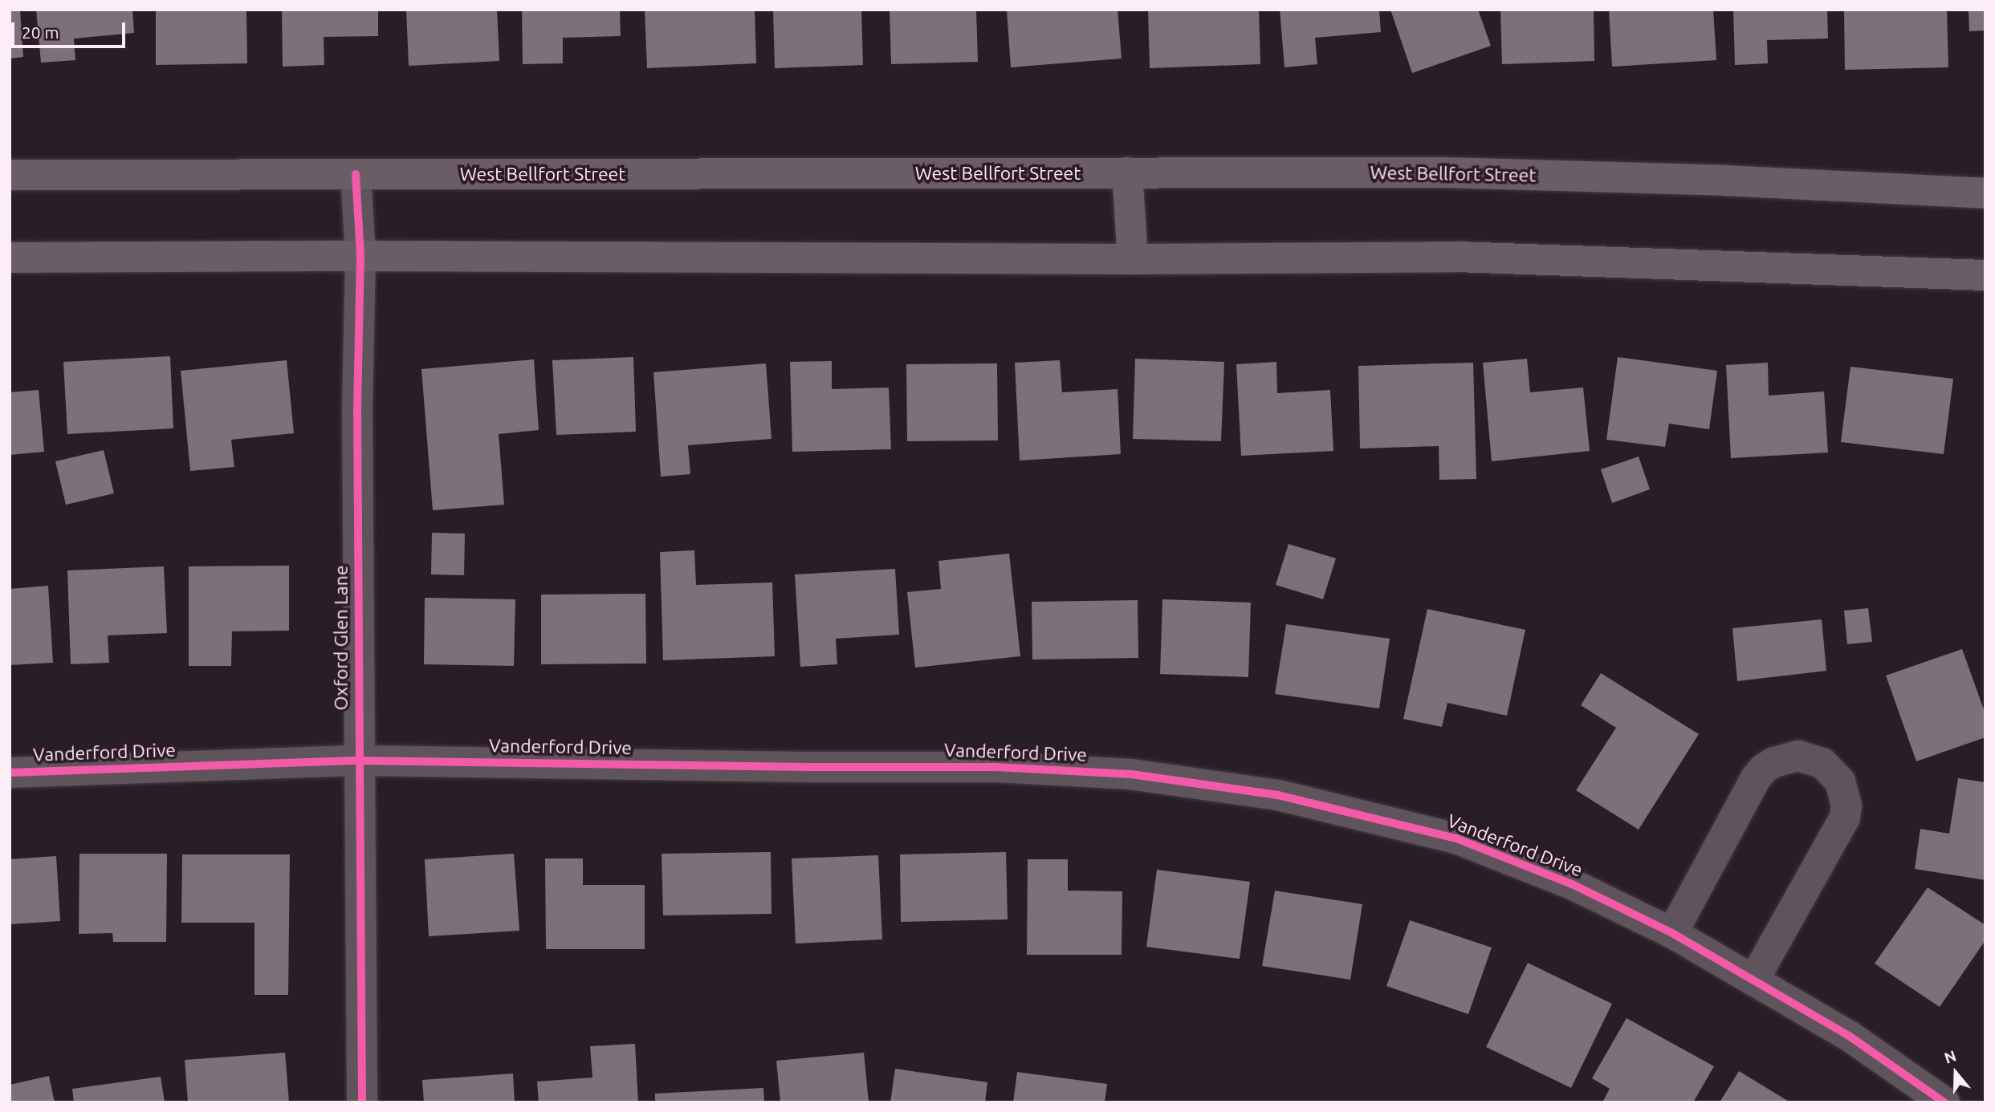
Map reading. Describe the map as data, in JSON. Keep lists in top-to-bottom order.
{
  "streets": {
    "main road": ["West Bellfort Street"],
    "street": ["Oxford Glen Lane", "Vanderford Drive"]
  },
  "crossings": [
    ["West Bellfort Street", "Oxford Glen Lane"],
    ["Oxford Glen Lane", "Vanderford Drive"]
  ],
  "scale_bar": "20 m",
  "north": "top"
}
